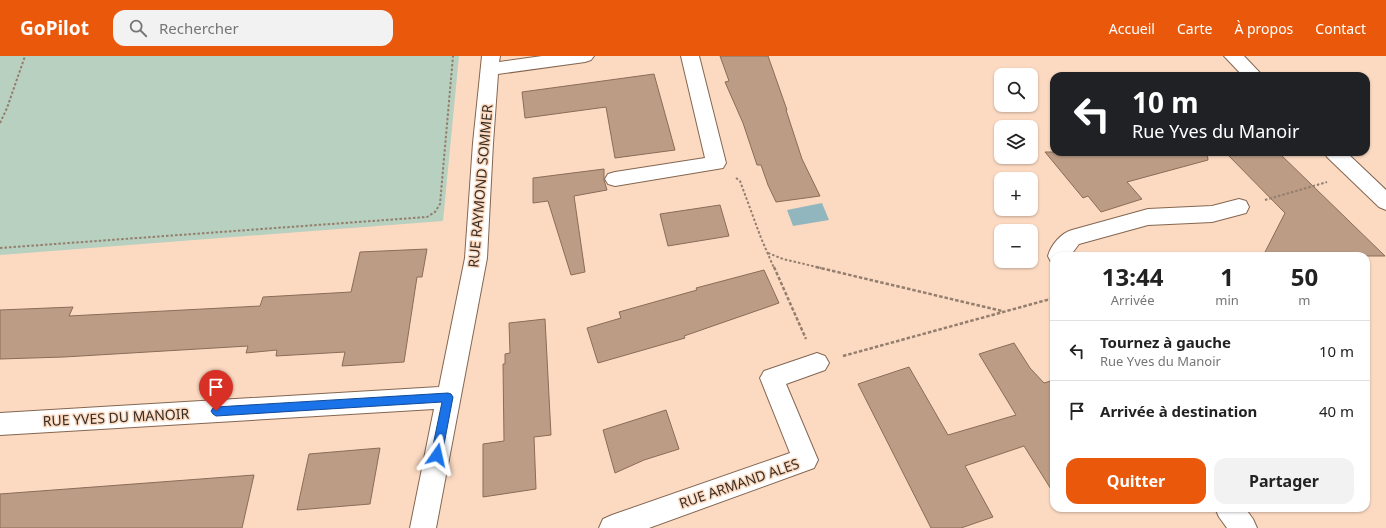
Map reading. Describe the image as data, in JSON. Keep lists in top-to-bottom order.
{
  "streets": {
    "street": ["RUE RAYMOND SOMMER", "RUE YVES DU MANOIR", "RUE ARMAND ALES"]
  },
  "crossings": [
    ["RUE RAYMOND SOMMER", "RUE YVES DU MANOIR"]
  ],
  "page": {
    "header": "GoPilot",
    "search": "Rechercher",
    "nav": [
      "Accueil",
      "Carte",
      "À propos",
      "Contact"
    ],
    "map_buttons": ["+", "−"],
    "turn": ["10 m", "Rue Yves du Manoir"],
    "eta": [
      "13:44",
      "Arrivée",
      "1",
      "min",
      "50",
      "m"
    ],
    "list": [
      {
        "name": "Tournez à gauche",
        "note": "Rue Yves du Manoir",
        "value": "10 m"
      },
      {
        "name": "Arrivée à destination",
        "value": "40 m"
      }
    ],
    "buttons": ["Quitter", "Partager"]
  }
}
